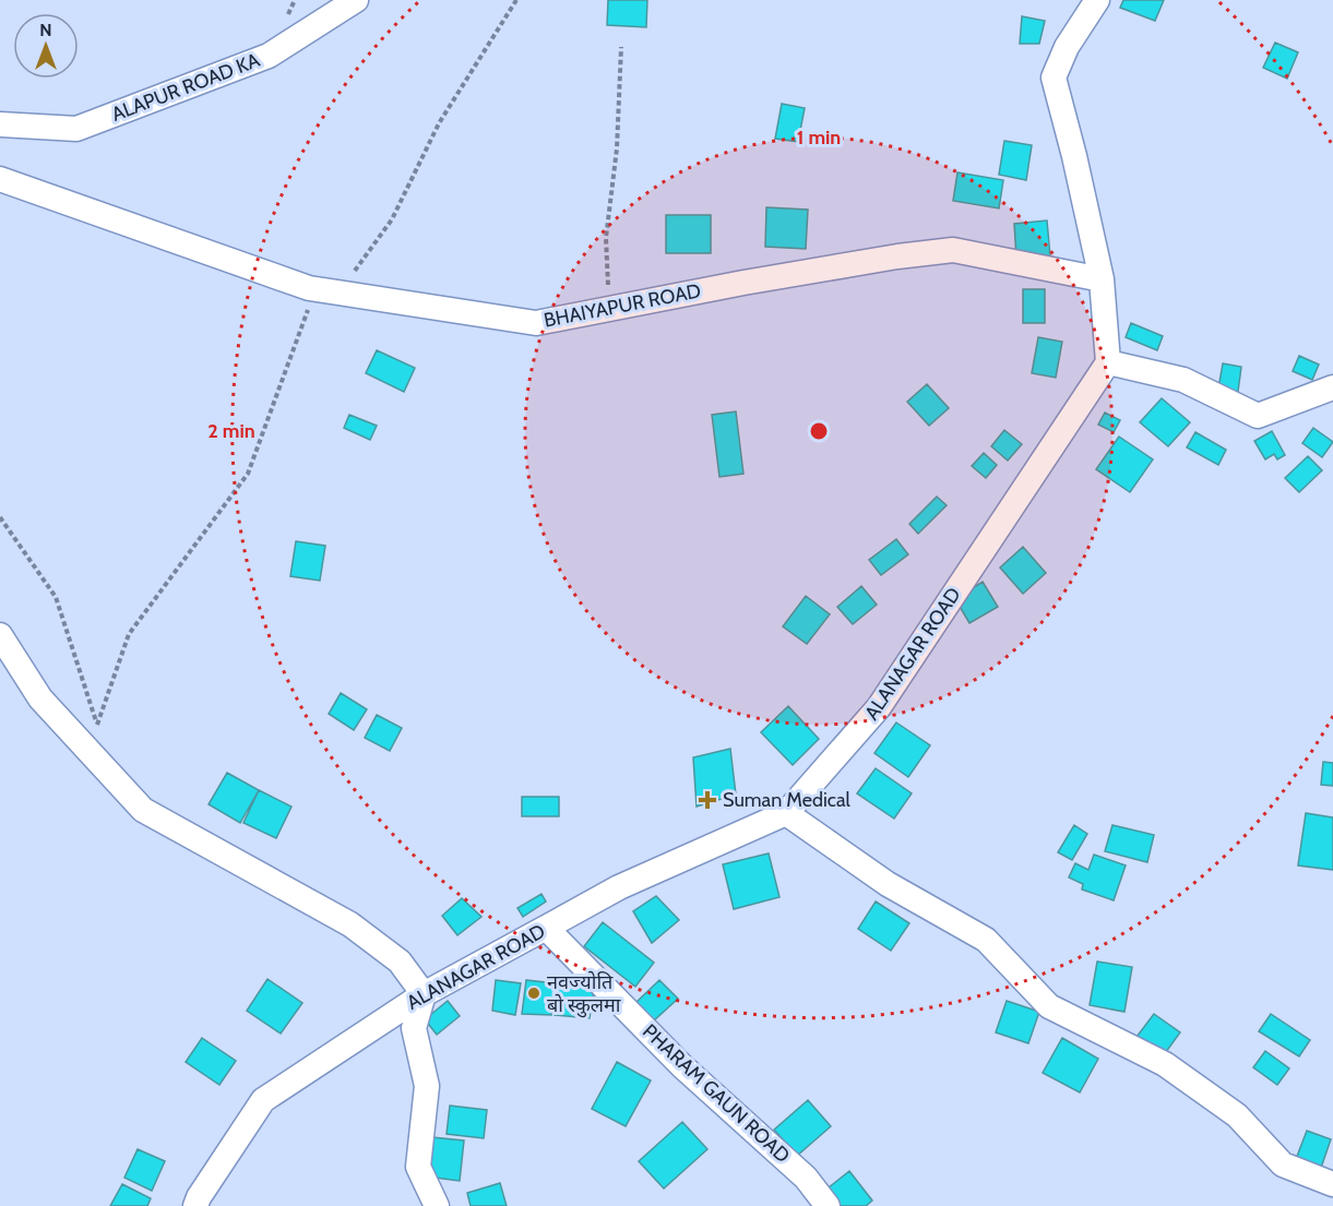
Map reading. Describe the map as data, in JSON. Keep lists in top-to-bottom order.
{
  "streets": {
    "street": [
      "ALAPUR ROAD KA",
      "BHAIYAPUR ROAD",
      "ALANAGAR ROAD",
      "PHARAM GAUN ROAD"
    ]
  },
  "crossings": [
    ["ALANAGAR ROAD", "PHARAM GAUN ROAD"]
  ],
  "places": {
    "health": ["Suman Medical"],
    "other": ["नवज्याेति बाे स्कुलमा"]
  },
  "north": "top",
  "rings": ["1 min", "2 min"]
}
